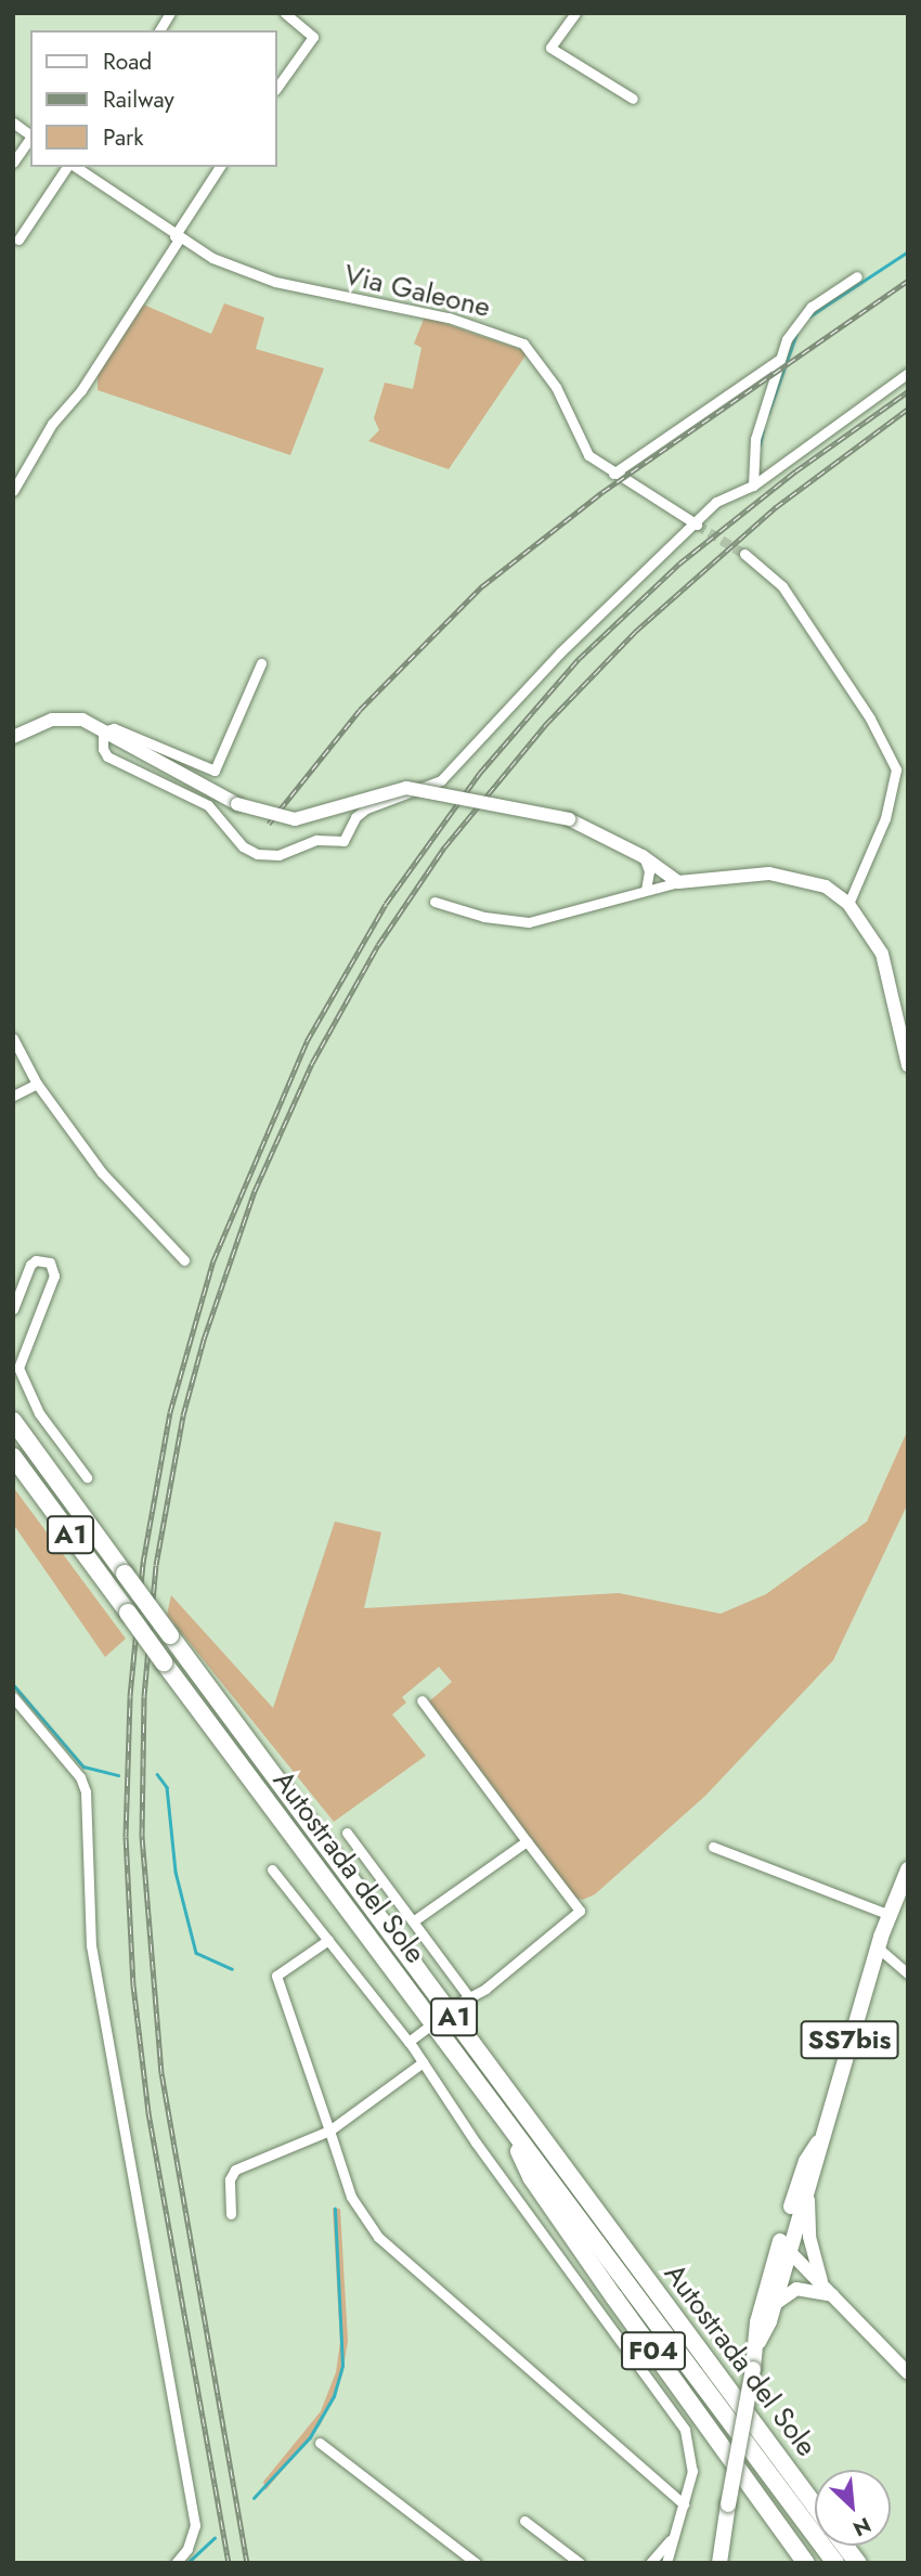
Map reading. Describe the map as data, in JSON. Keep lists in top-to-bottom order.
{
  "streets": {
    "highway": ["A1", "Autostrada del Sole", "F04"],
    "main road": ["SS7bis"],
    "street": ["Via Galeone"]
  },
  "crossings": [
    ["Autostrada del Sole", "F04"]
  ],
  "legend": ["Road", "Railway", "Park"],
  "north": "bottom right"
}
